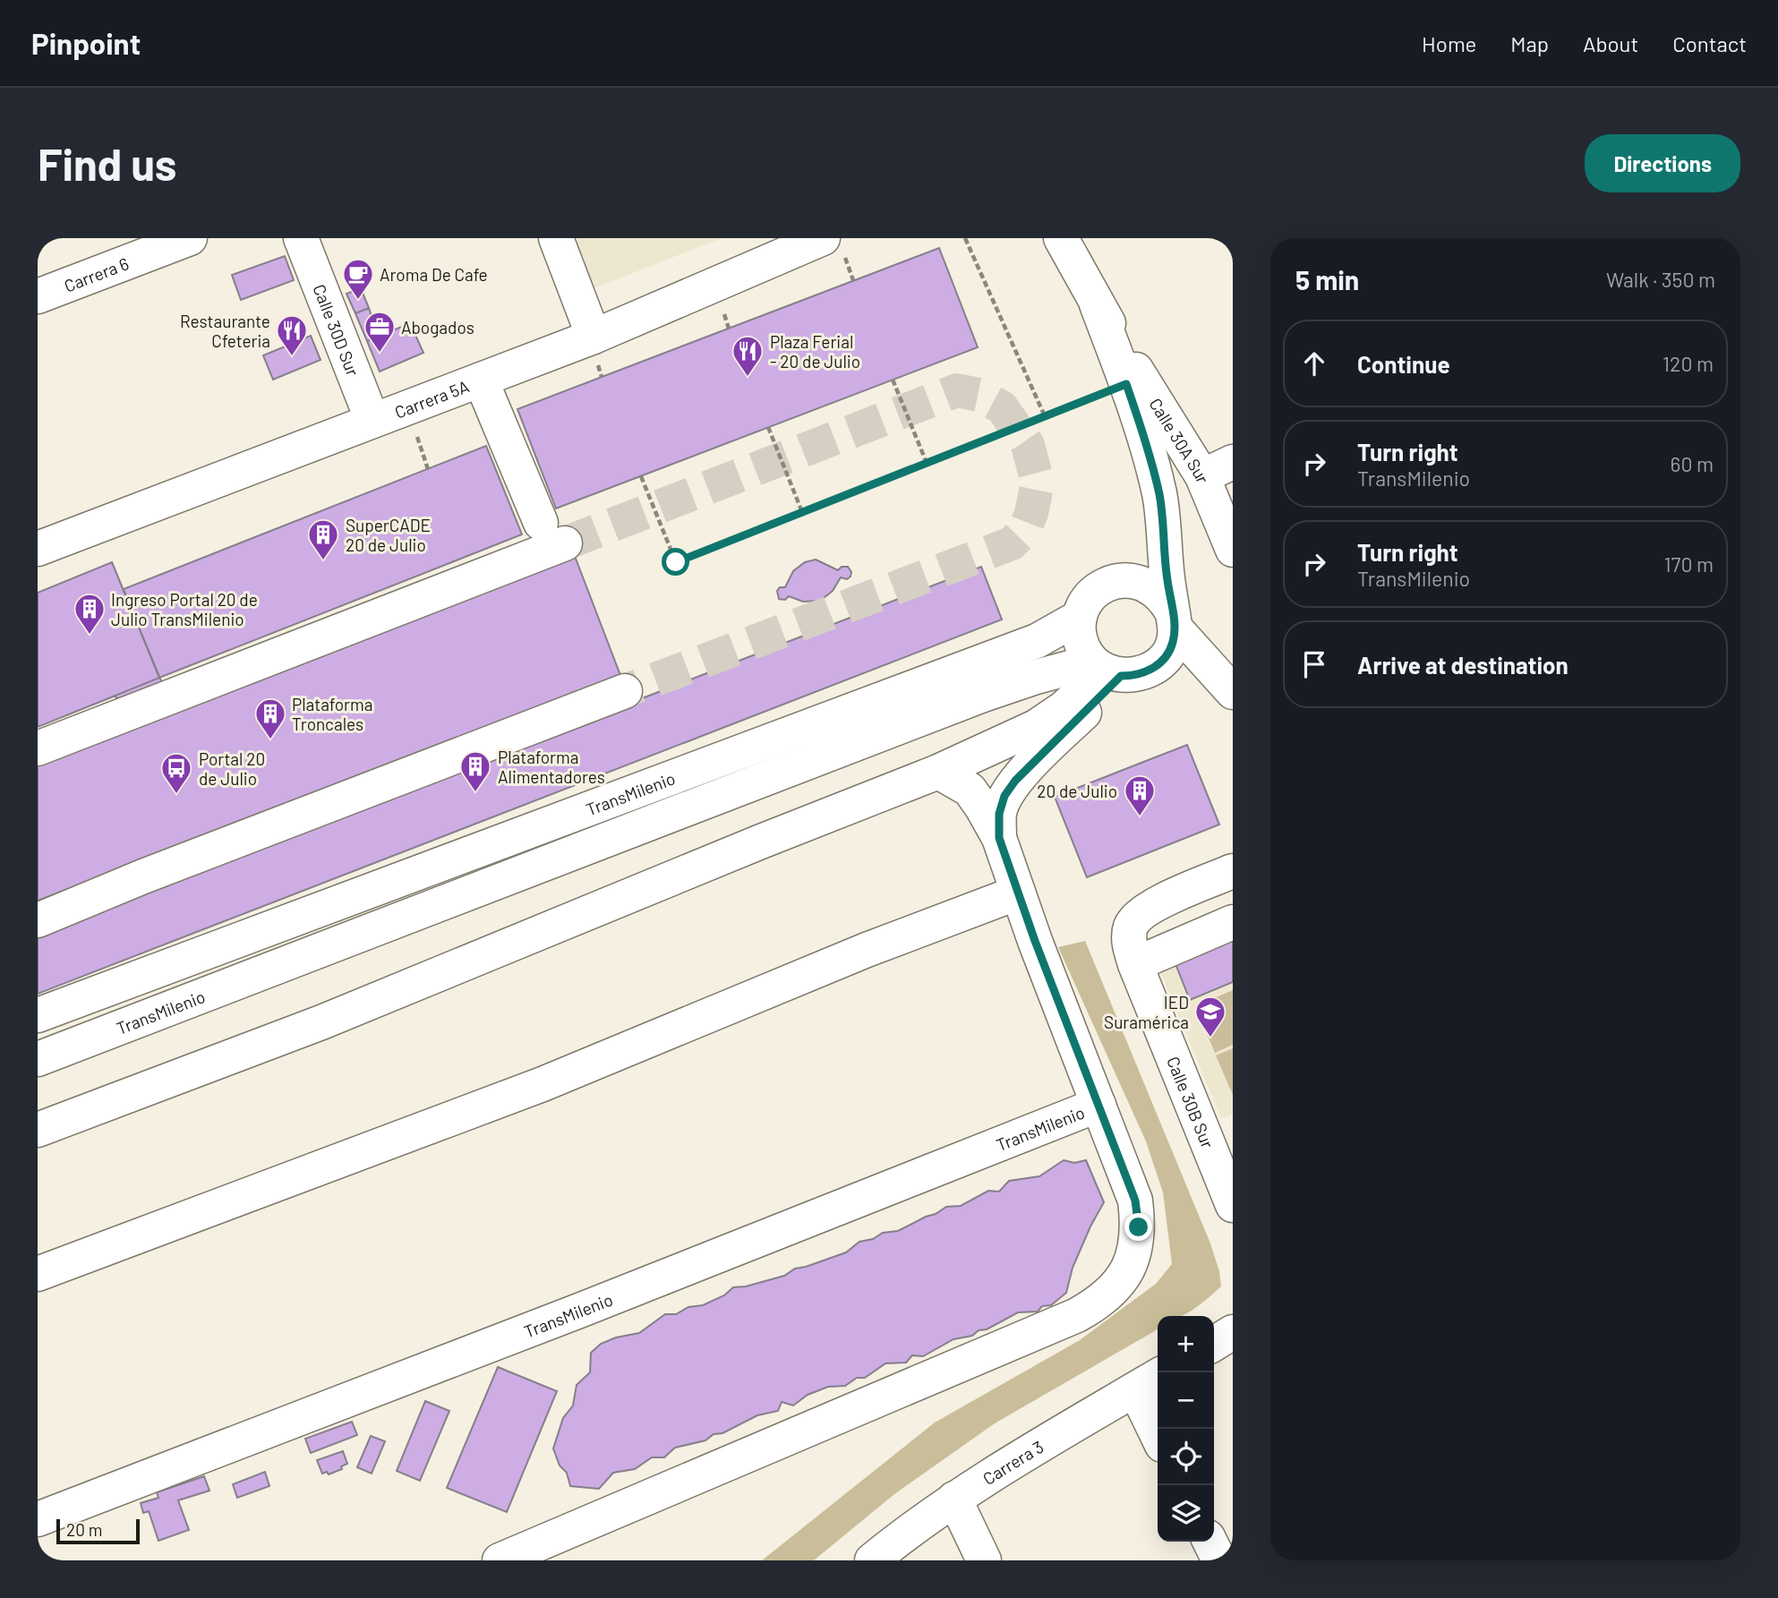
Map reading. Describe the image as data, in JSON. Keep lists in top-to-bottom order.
{
  "streets": {
    "street": [
      "Carrera 6",
      "Calle 30D Sur",
      "Carrera 5A",
      "Calle 30A Sur",
      "TransMilenio",
      "Calle 30B Sur",
      "Carrera 3"
    ]
  },
  "crossings": [
    ["Calle 30D Sur", "Carrera 5A"],
    ["Calle 30A Sur", "TransMilenio"]
  ],
  "places": {
    "cafe": ["Aroma De Cafe"],
    "office": ["Abogados"],
    "restaurant": ["Restaurante Cfeteria", "Plaza Ferial - 20 de Julio"],
    "building": [
      "SuperCADE 20 de Julio",
      "Ingreso Portal 20 de Julio TransMilenio",
      "Plataforma Troncales",
      "Plataforma Alimentadores",
      "20 de Julio"
    ],
    "bus stop": ["Portal 20 de Julio"],
    "school or university": ["IED Suramérica"]
  },
  "scale_bar": "20 m",
  "page": {
    "header": "Pinpoint",
    "nav": [
      "Home",
      "Map",
      "About",
      "Contact"
    ],
    "buttons": "Directions",
    "title": "Find us",
    "heading": ["5 min", "Walk · 350 m"],
    "list": [
      ["Continue", "120 m"],
      ["Turn right", "TransMilenio", "60 m"],
      ["Turn right", "TransMilenio", "170 m"],
      "Arrive at destination"
    ],
    "map_buttons": ["+", "−"],
    "scale": "20 m"
  }
}
